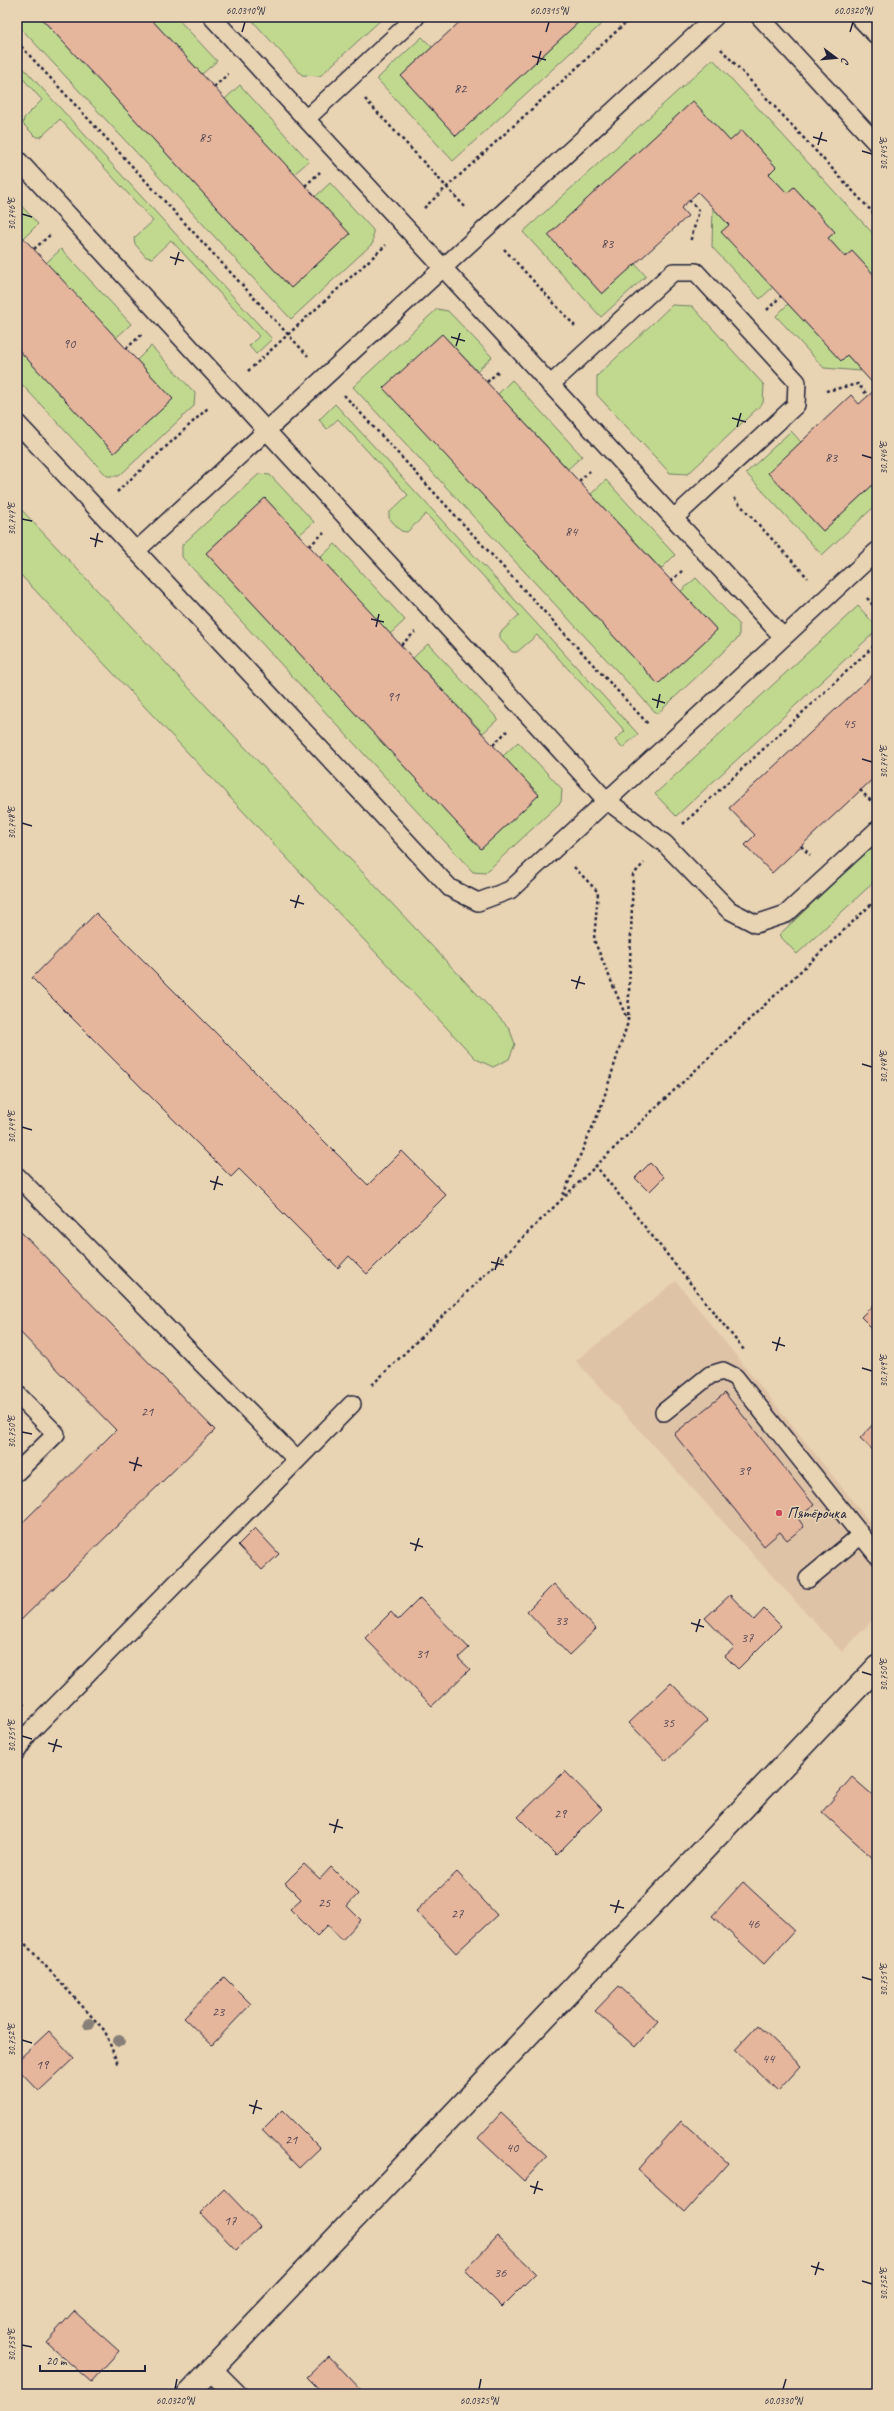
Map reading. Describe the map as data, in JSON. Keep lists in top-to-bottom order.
{
  "places": ["Пятёрочка"],
  "house_numbers": [
    "82",
    "85",
    "83",
    "90",
    "83",
    "84",
    "91",
    "45",
    "21",
    "39",
    "33",
    "37",
    "31",
    "35",
    "29",
    "25",
    "27",
    "46",
    "23",
    "44",
    "19",
    "21",
    "40",
    "17",
    "36"
  ],
  "scale_bar": "20 m",
  "north": "right",
  "coordinates": [
    "60.0310°N",
    "60.0315°N",
    "60.0320°N",
    "30.745°E",
    "30.746°E",
    "30.747°E",
    "30.748°E",
    "30.749°E",
    "30.750°E",
    "30.751°E",
    "30.752°E",
    "30.753°E",
    "60.0325°N",
    "60.0330°N"
  ]
}
